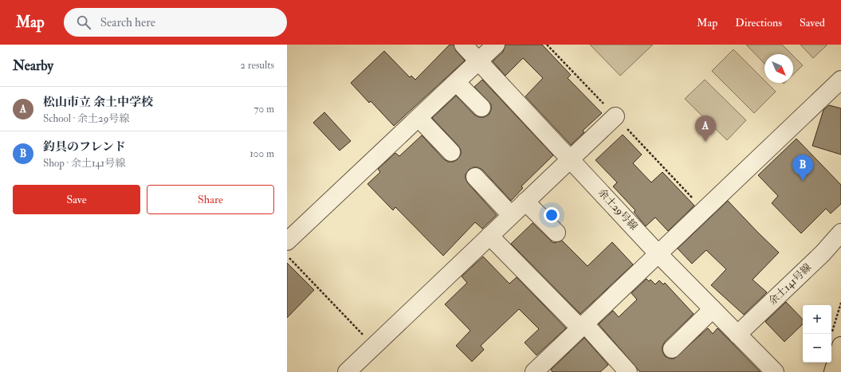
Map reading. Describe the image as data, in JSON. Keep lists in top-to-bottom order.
{
  "streets": {
    "street": ["余土29号線", "余土141号線"]
  },
  "crossings": [
    ["余土29号線", "余土141号線"]
  ],
  "north": "bottom right",
  "page": {
    "header": "Map",
    "search": "Search here",
    "nav": ["Map", "Directions", "Saved"],
    "heading": ["Nearby", "2 results"],
    "list": [
      {
        "mark": "A",
        "name": "松山市立 余土中学校",
        "note": "School · 余土29号線",
        "value": "70 m"
      },
      {
        "mark": "B",
        "name": "釣具のフレンド",
        "note": "Shop · 余土141号線",
        "value": "100 m"
      }
    ],
    "pins": ["A", "B"],
    "buttons": ["Save", "Share"],
    "map_buttons": ["+", "−"]
  }
}
